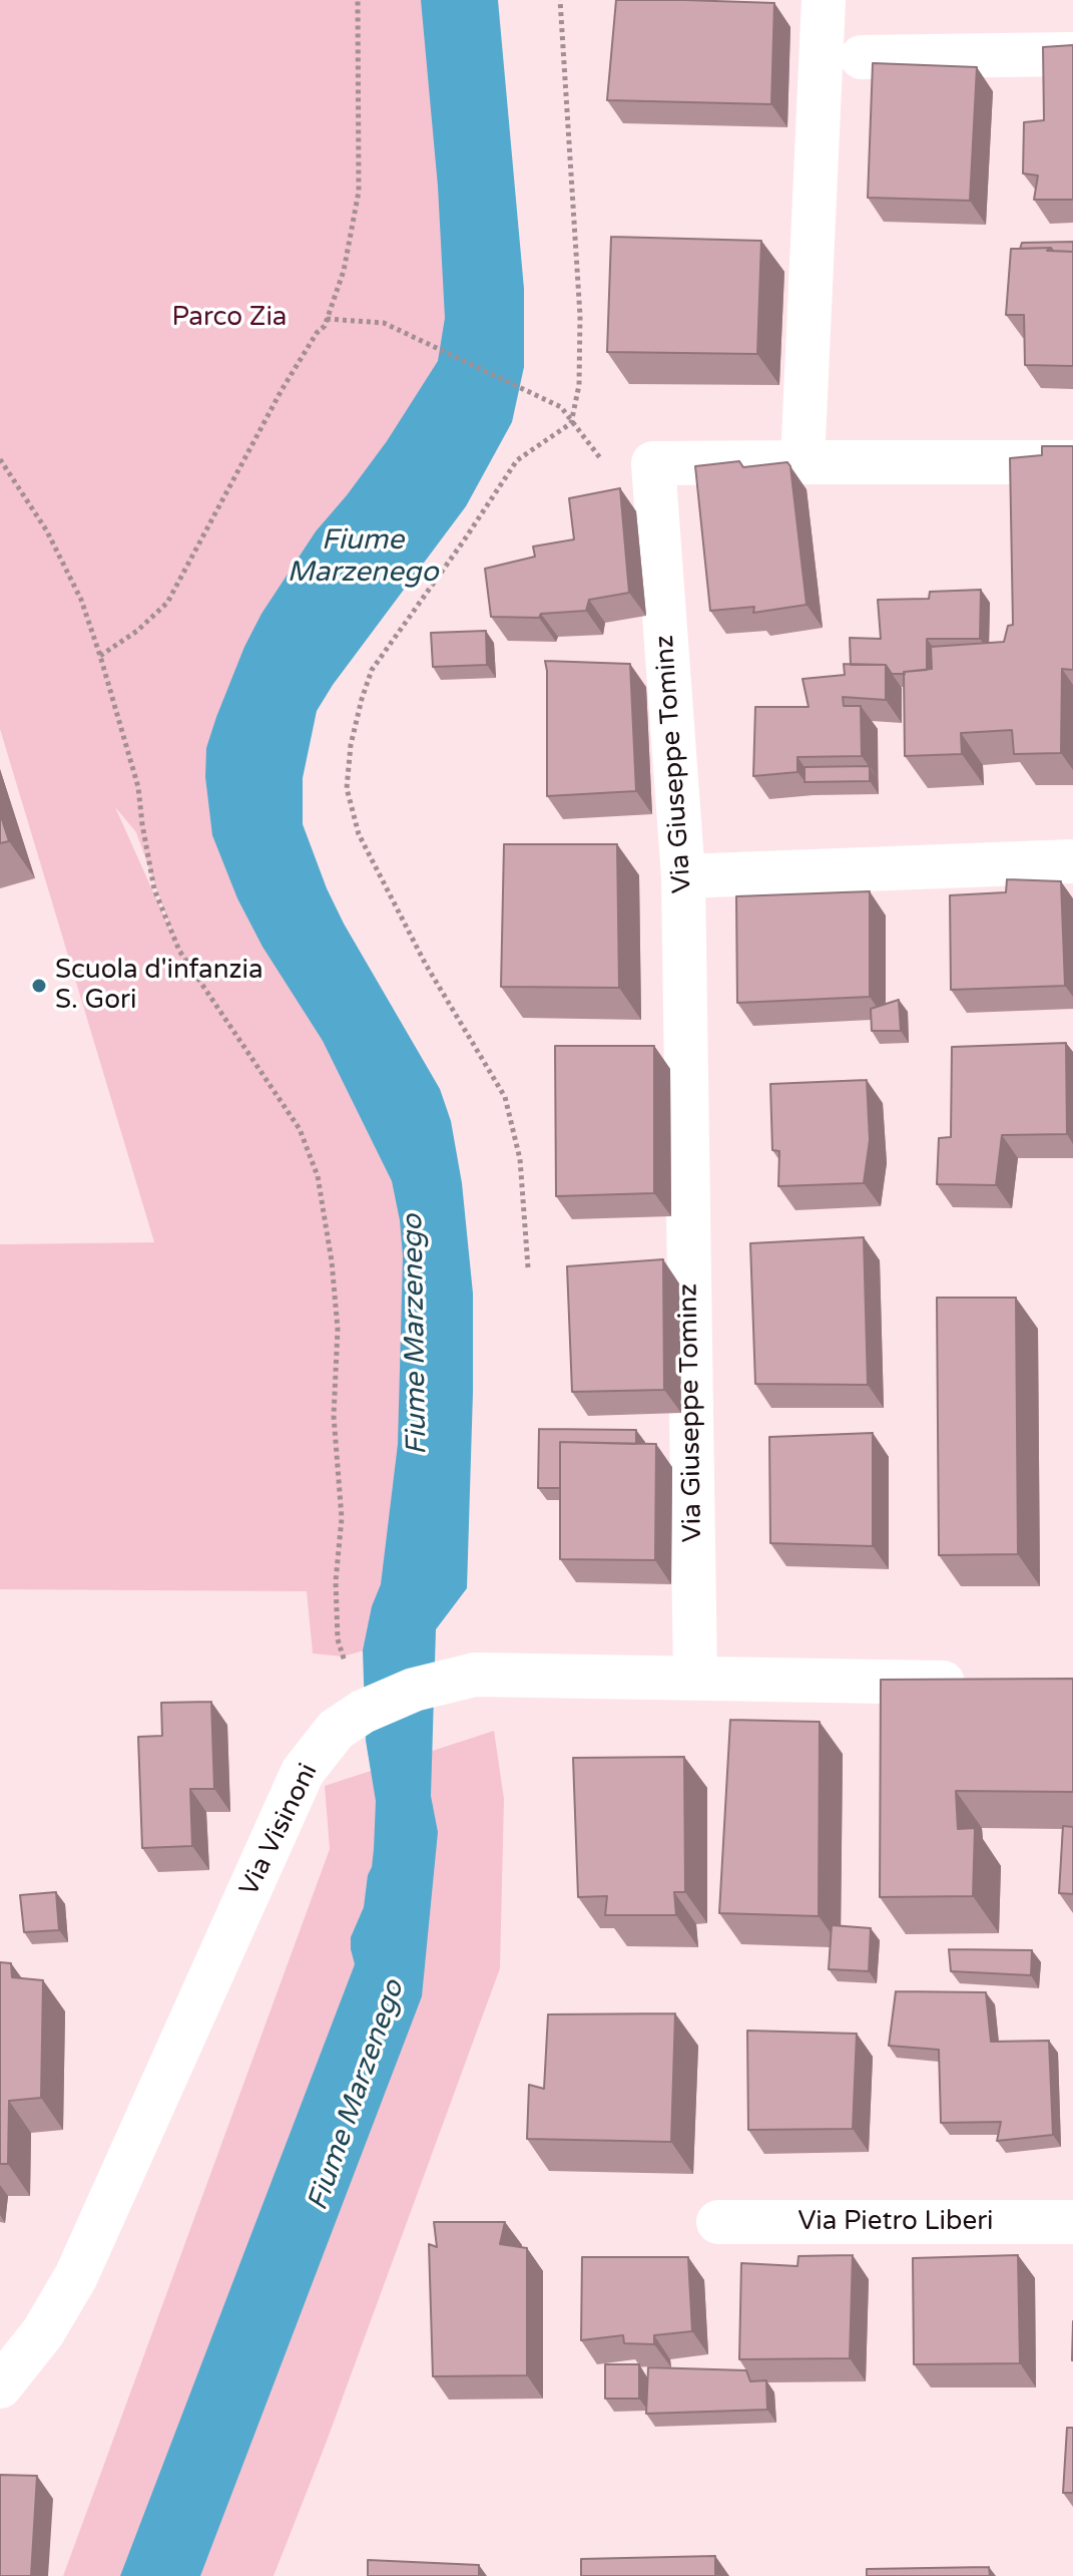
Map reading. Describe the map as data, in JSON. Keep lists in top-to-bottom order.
{
  "streets": {
    "street": ["Via Giuseppe Tominz", "Via Visinoni", "Via Pietro Liberi"]
  },
  "crossings": [
    ["Via Giuseppe Tominz", "Via Visinoni"]
  ],
  "water": ["Fiume Marzenego"],
  "parks": ["Parco Zia"],
  "places": ["Scuola d'infanzia S. Gori"]
}
